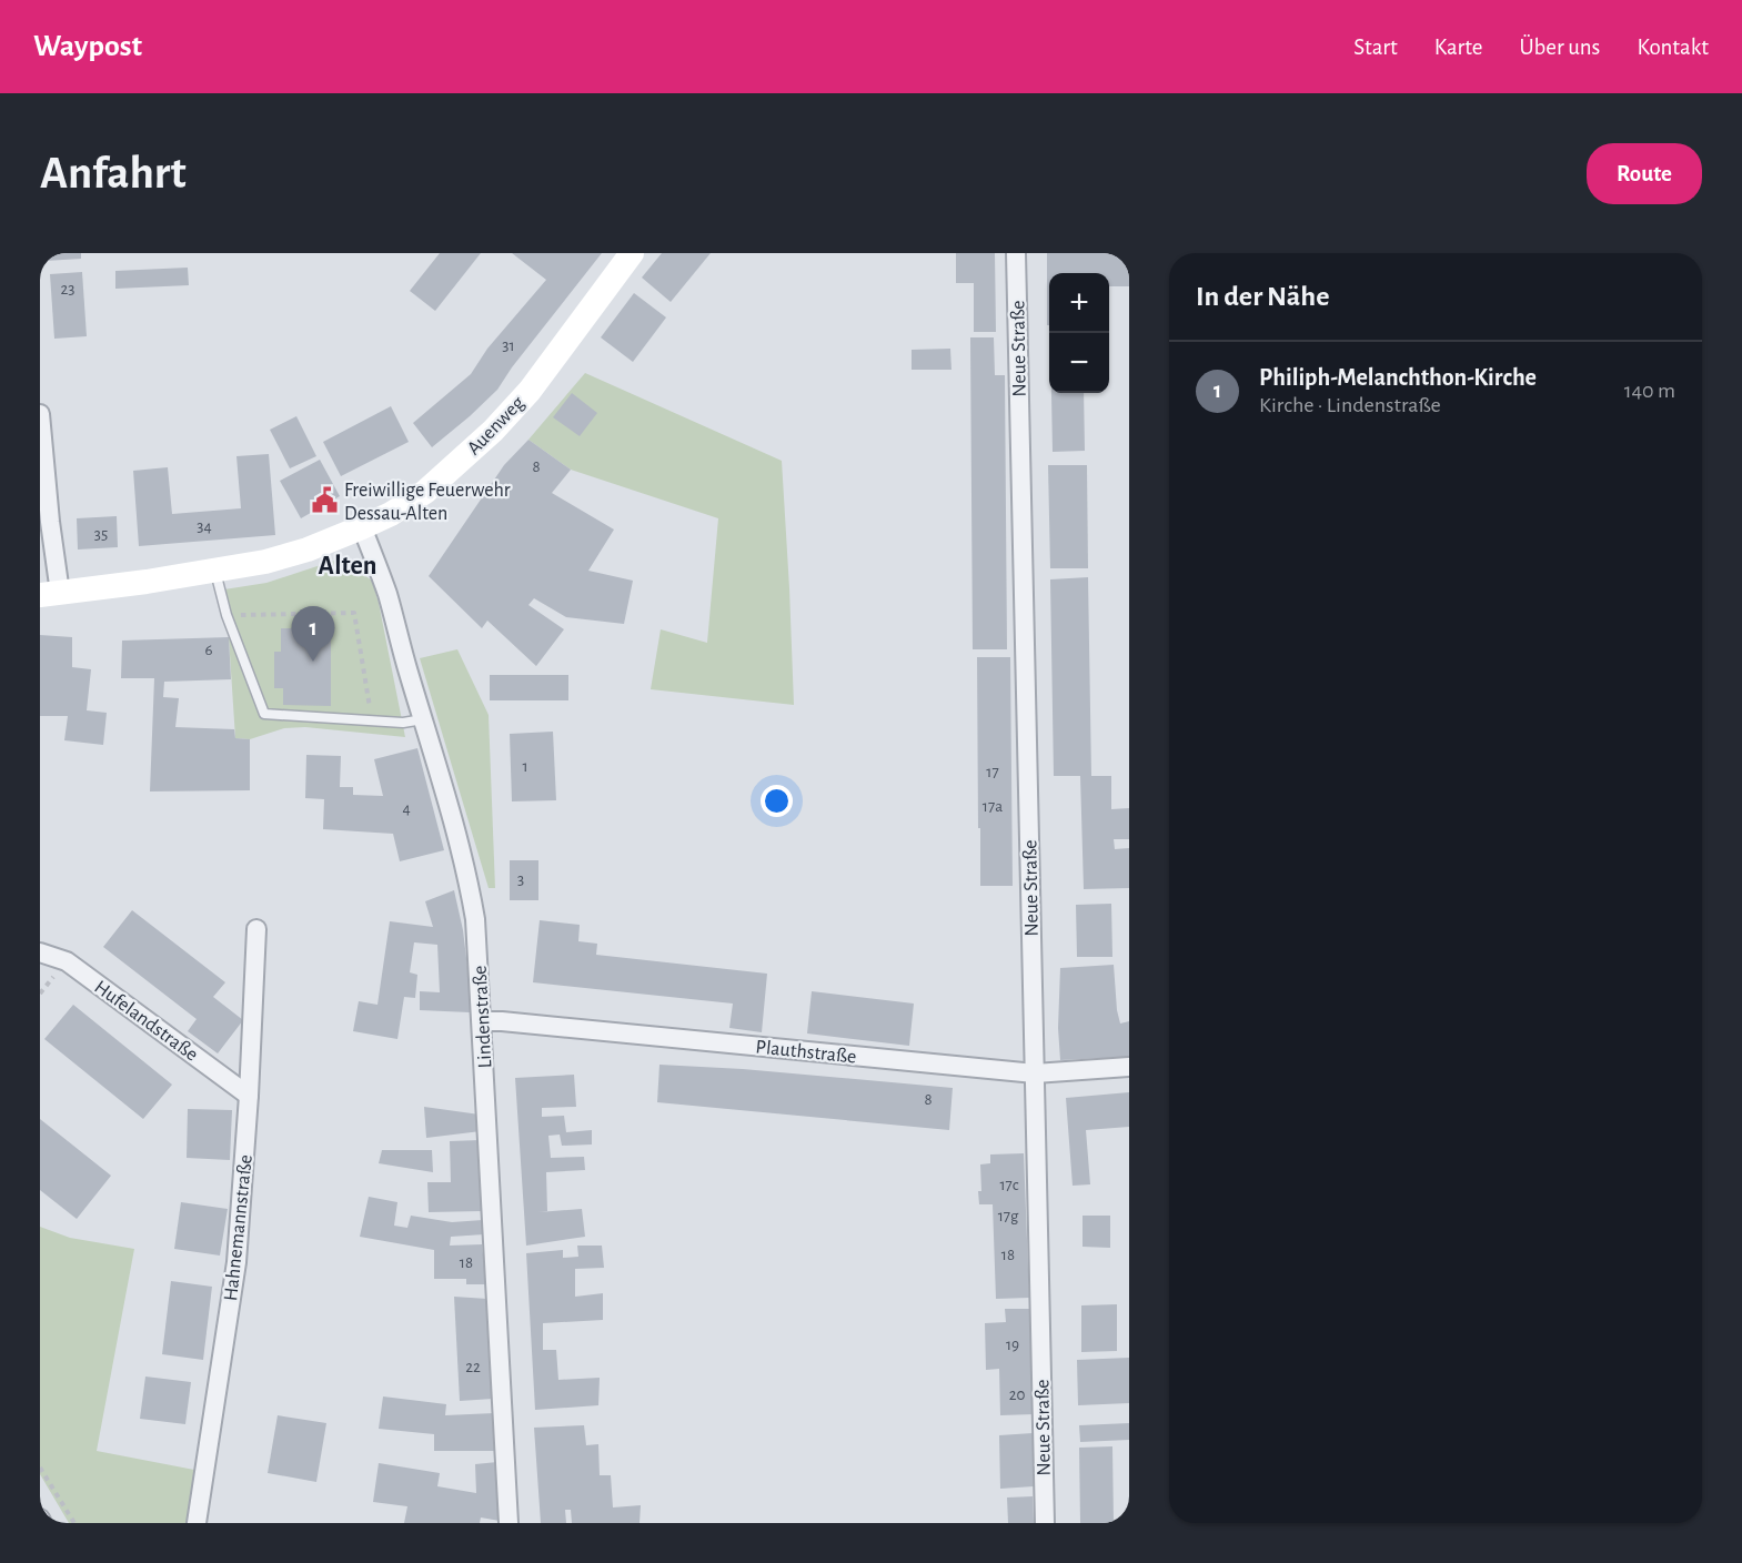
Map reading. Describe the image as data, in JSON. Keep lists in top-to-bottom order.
{
  "streets": {
    "main road": ["Auenweg"],
    "street": [
      "Neue Straße",
      "Lindenstraße",
      "Hufelandstraße",
      "Plauthstraße",
      "Hahnemannstraße"
    ]
  },
  "crossings": [
    ["Neue Straße", "Plauthstraße"],
    ["Auenweg", "Lindenstraße"],
    ["Lindenstraße", "Plauthstraße"],
    ["Hufelandstraße", "Hahnemannstraße"]
  ],
  "districts": ["Alten"],
  "places": {
    "public building": ["Freiwillige Feuerwehr Dessau-Alten"]
  },
  "house_numbers": [
    "23",
    "31",
    "8",
    "34",
    "35",
    "6",
    "1",
    "17",
    "17a",
    "4",
    "3",
    "8",
    "17c",
    "17g",
    "18",
    "18",
    "19",
    "22",
    "20"
  ],
  "page": {
    "header": "Waypost",
    "nav": [
      "Start",
      "Karte",
      "Über uns",
      "Kontakt"
    ],
    "buttons": "Route",
    "title": "Anfahrt",
    "heading": "In der Nähe",
    "map_buttons": ["+", "−"],
    "list": [
      {
        "mark": "1",
        "name": "Philiph-Melanchthon-Kirche",
        "note": "Kirche · Lindenstraße",
        "value": "140 m"
      }
    ],
    "pins": "1"
  }
}
